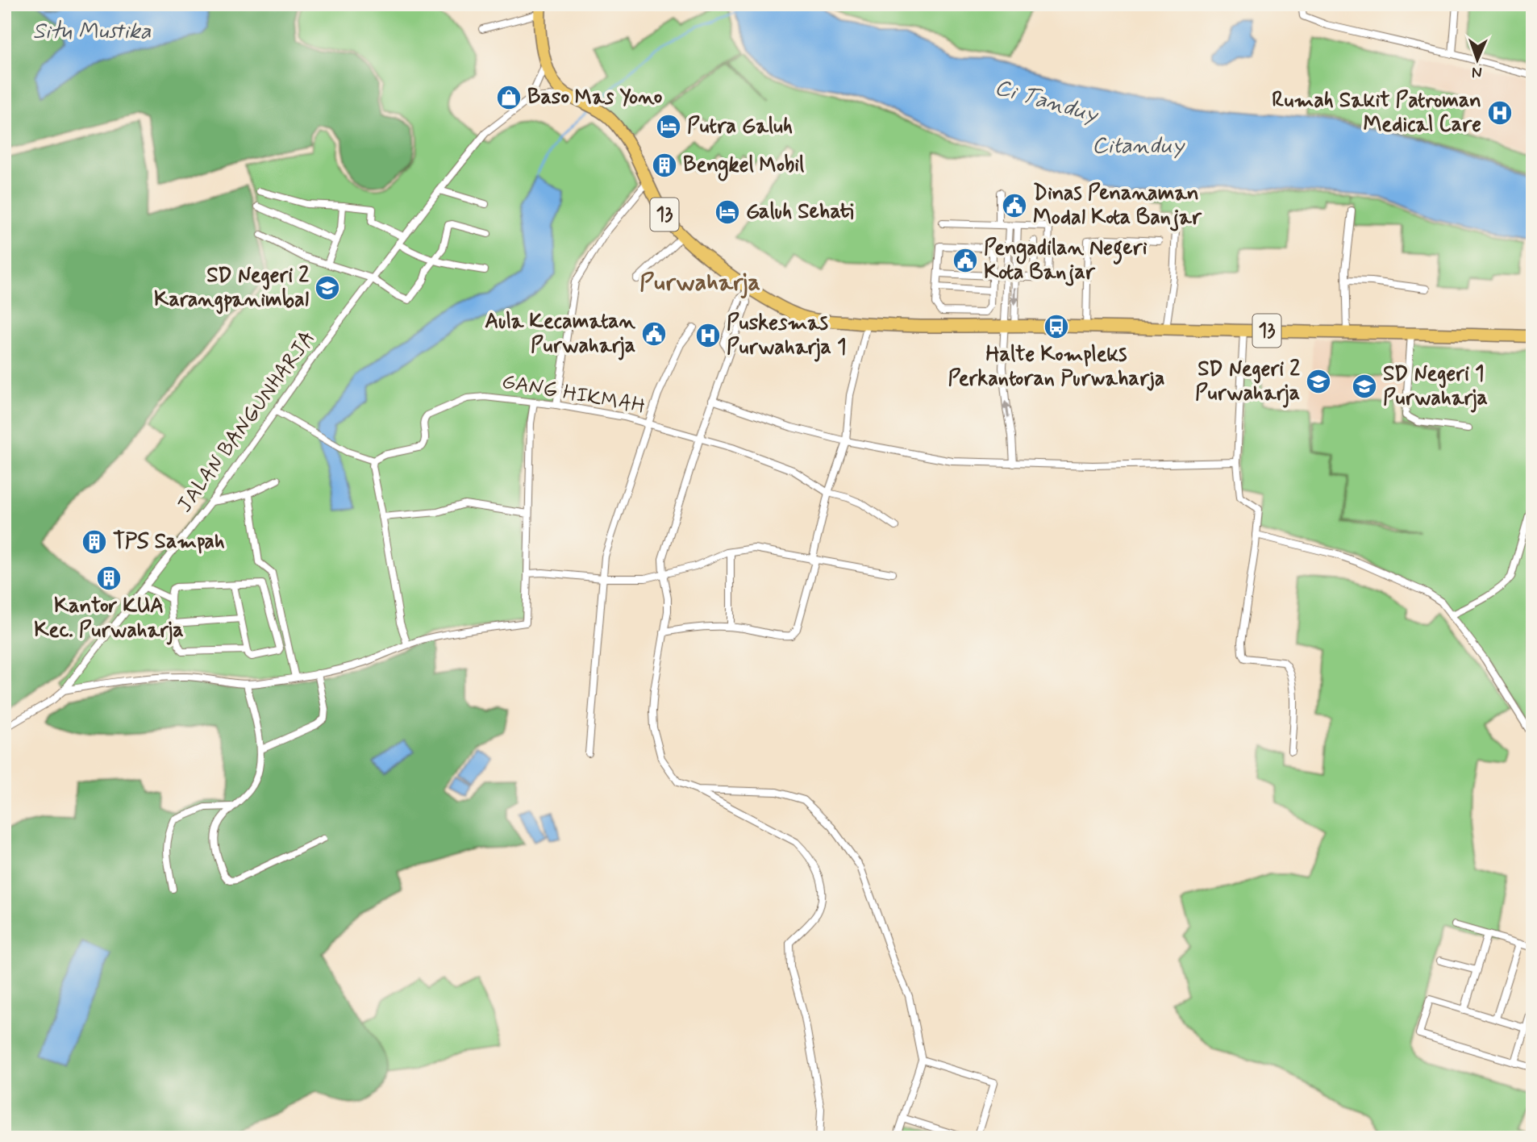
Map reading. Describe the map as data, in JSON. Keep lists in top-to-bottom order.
{
  "streets": {
    "highway": ["13"],
    "street": ["GANG HIKMAH", "JALAN BANGUNHARJA"]
  },
  "districts": ["Purwaharja"],
  "water": ["Situ Mustika", "Ci Tanduy", "Citanduy"],
  "places": {
    "shop": ["Baso Mas Yono"],
    "hospital": ["Rumah Sakit Patroman Medical Care", "Puskesmas Purwaharja 1"],
    "hotel": ["Putra Galuh", "Galuh Sehati"],
    "building": ["Bengkel Mobil", "TPS Sampah", "Kantor KUA Kec. Purwaharja"],
    "public building": ["Dinas Penanaman Modal Kota Banjar", "Pengadilan Negeri Kota Banjar", "Aula Kecamatan Purwaharja"],
    "school or university": ["SD Negeri 2 Karangpanimbal", "SD Negeri 2 Purwaharja", "SD Negeri 1 Purwaharja"],
    "bus stop": ["Halte Kompleks Perkantoran Purwaharja"]
  },
  "north": "bottom"
}
